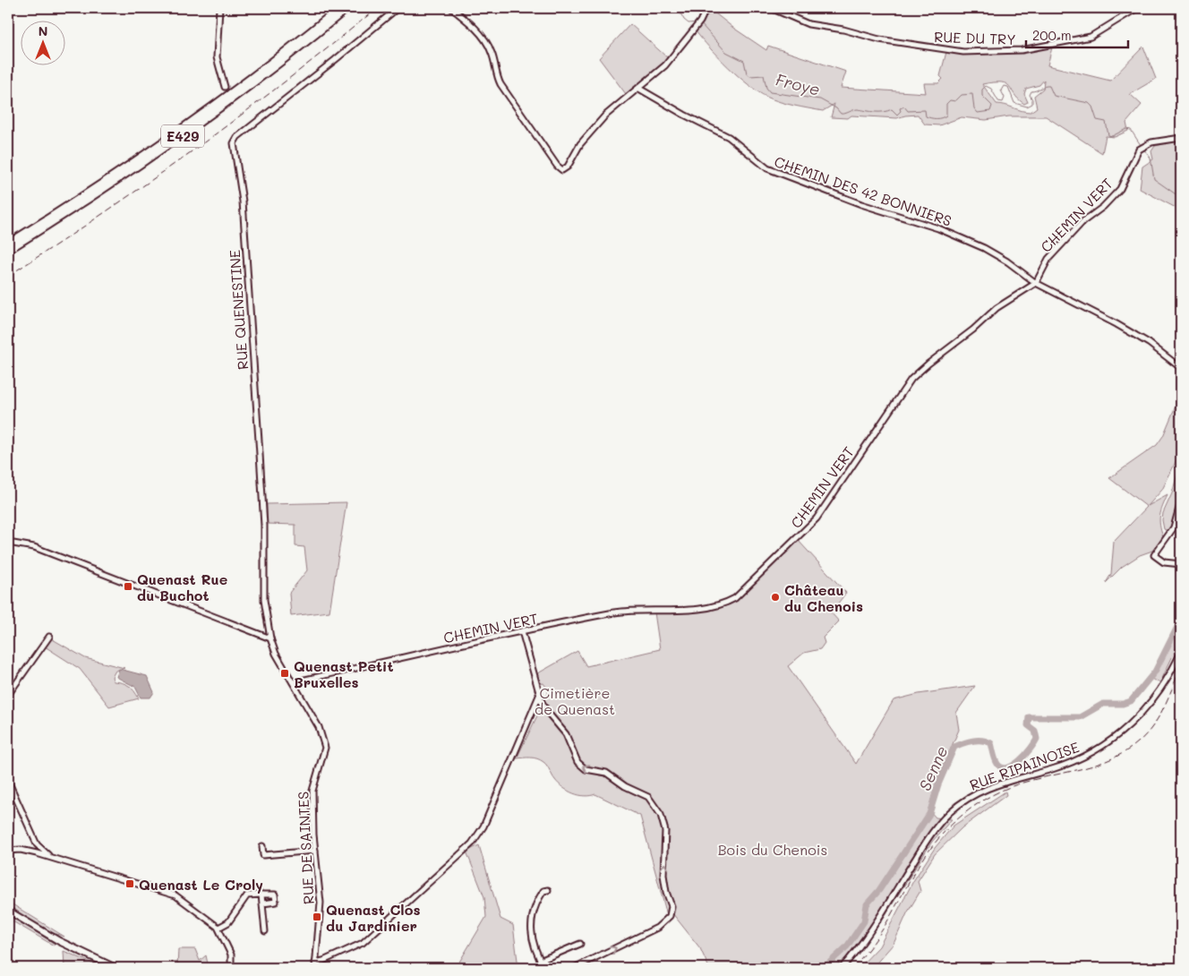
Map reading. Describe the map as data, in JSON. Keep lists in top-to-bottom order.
{
  "streets": {
    "highway": ["E429"],
    "street": [
      "RUE DU TRY",
      "CHEMIN DES 42 BONNIERS",
      "CHEMIN VERT",
      "RUE QUENESTINE",
      "RUE RIPAINOISE",
      "RUE DE SAINTES"
    ]
  },
  "crossings": [
    ["CHEMIN DES 42 BONNIERS", "CHEMIN VERT"],
    ["CHEMIN VERT", "RUE QUENESTINE"],
    ["CHEMIN VERT", "RUE DE SAINTES"],
    ["RUE QUENESTINE", "RUE DE SAINTES"]
  ],
  "water": ["Froye", "Senne"],
  "parks": ["Cimetière de Quenast", "Bois du Chenois"],
  "places": {
    "transit": [
      "Quenast Rue du Buchot",
      "Quenast Petit Bruxelles",
      "Quenast Le Croly",
      "Quenast Clos du Jardinier"
    ],
    "other": ["Château du Chenois"]
  },
  "scale_bar": "200 m",
  "north": "top"
}
